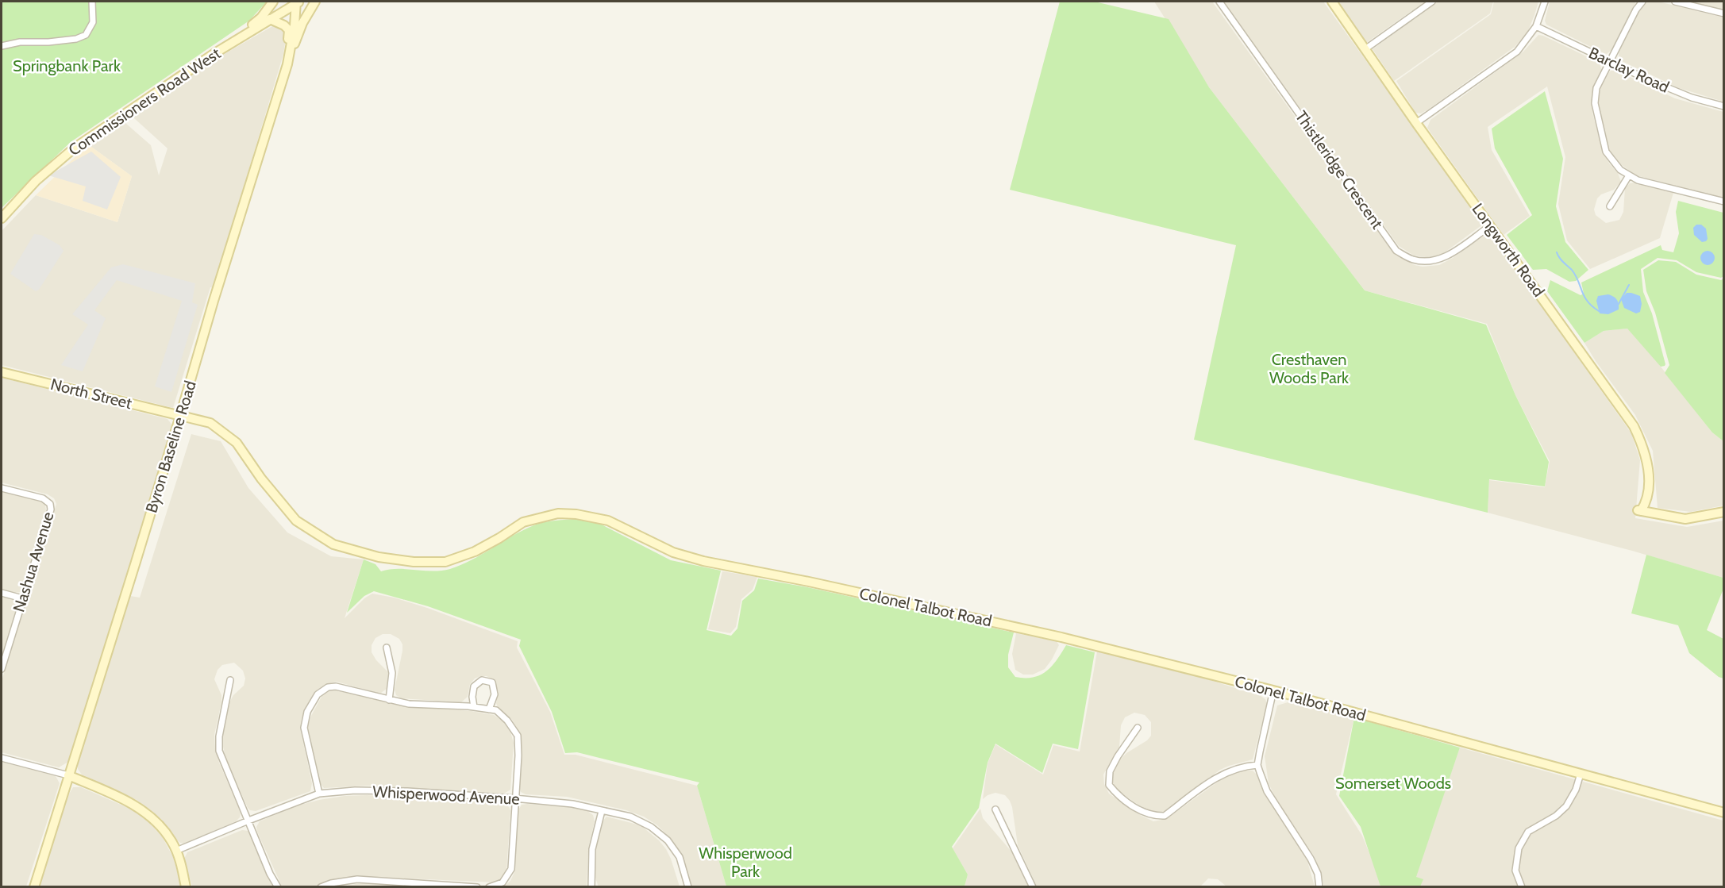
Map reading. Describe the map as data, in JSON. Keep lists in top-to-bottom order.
{
  "streets": {
    "main road": [
      "Commissioners Road West",
      "Longworth Road",
      "North Street",
      "Byron Baseline Road",
      "Colonel Talbot Road"
    ],
    "street": [
      "Barclay Road",
      "Thistleridge Crescent",
      "Nashua Avenue",
      "Whisperwood Avenue"
    ]
  },
  "crossings": [
    ["Commissioners Road West", "Byron Baseline Road"],
    ["Thistleridge Crescent", "Longworth Road"],
    ["North Street", "Byron Baseline Road"],
    ["North Street", "Colonel Talbot Road"],
    ["Byron Baseline Road", "Colonel Talbot Road"]
  ],
  "parks": [
    "Springbank Park",
    "Cresthaven Woods Park",
    "Somerset Woods",
    "Whisperwood Park"
  ]
}
